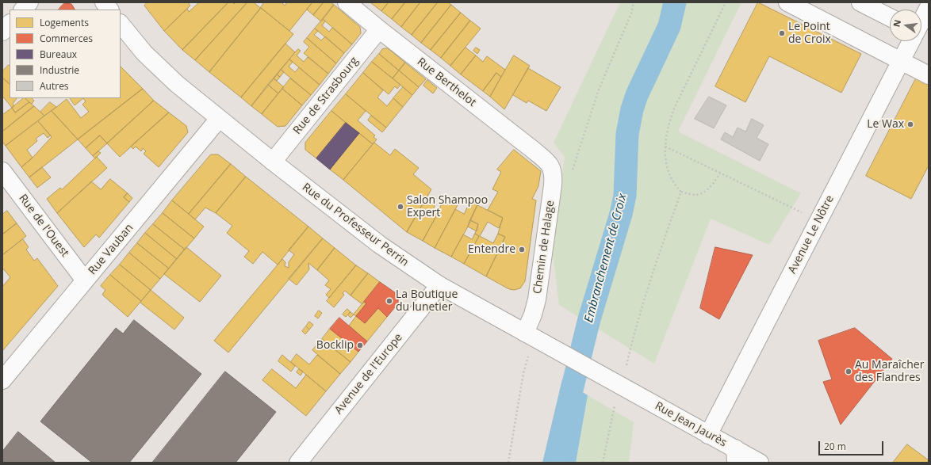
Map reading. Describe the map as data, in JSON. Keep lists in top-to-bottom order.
{
  "streets": {
    "street": [
      "Rue Berthelot",
      "Rue de Strasbourg",
      "Rue du Professeur Perrin",
      "Rue de l'Ouest",
      "Avenue Le Nôtre",
      "Chemin de Halage",
      "Rue Vauban",
      "Avenue de l'Europe",
      "Rue Jean Jaurès"
    ]
  },
  "crossings": [
    ["Rue Berthelot", "Rue de Strasbourg"],
    ["Rue Berthelot", "Chemin de Halage"],
    ["Rue de Strasbourg", "Rue du Professeur Perrin"],
    ["Rue du Professeur Perrin", "Chemin de Halage"],
    ["Rue du Professeur Perrin", "Rue Vauban"],
    ["Rue du Professeur Perrin", "Avenue de l'Europe"],
    ["Rue du Professeur Perrin", "Rue Jean Jaurès"],
    ["Rue de l'Ouest", "Rue Vauban"],
    ["Avenue Le Nôtre", "Rue Jean Jaurès"]
  ],
  "water": ["Embranchement de Croix"],
  "places": [
    "Le Point de Croix",
    "Le Wax",
    "Salon Shampoo Expert",
    "Entendre",
    "La Boutique du lunetier",
    "Bocklip",
    "Au Maraîcher des Flandres"
  ],
  "legend": [
    "Logements",
    "Commerces",
    "Bureaux",
    "Industrie",
    "Autres"
  ],
  "scale_bar": "20 m",
  "north": "left"
}
